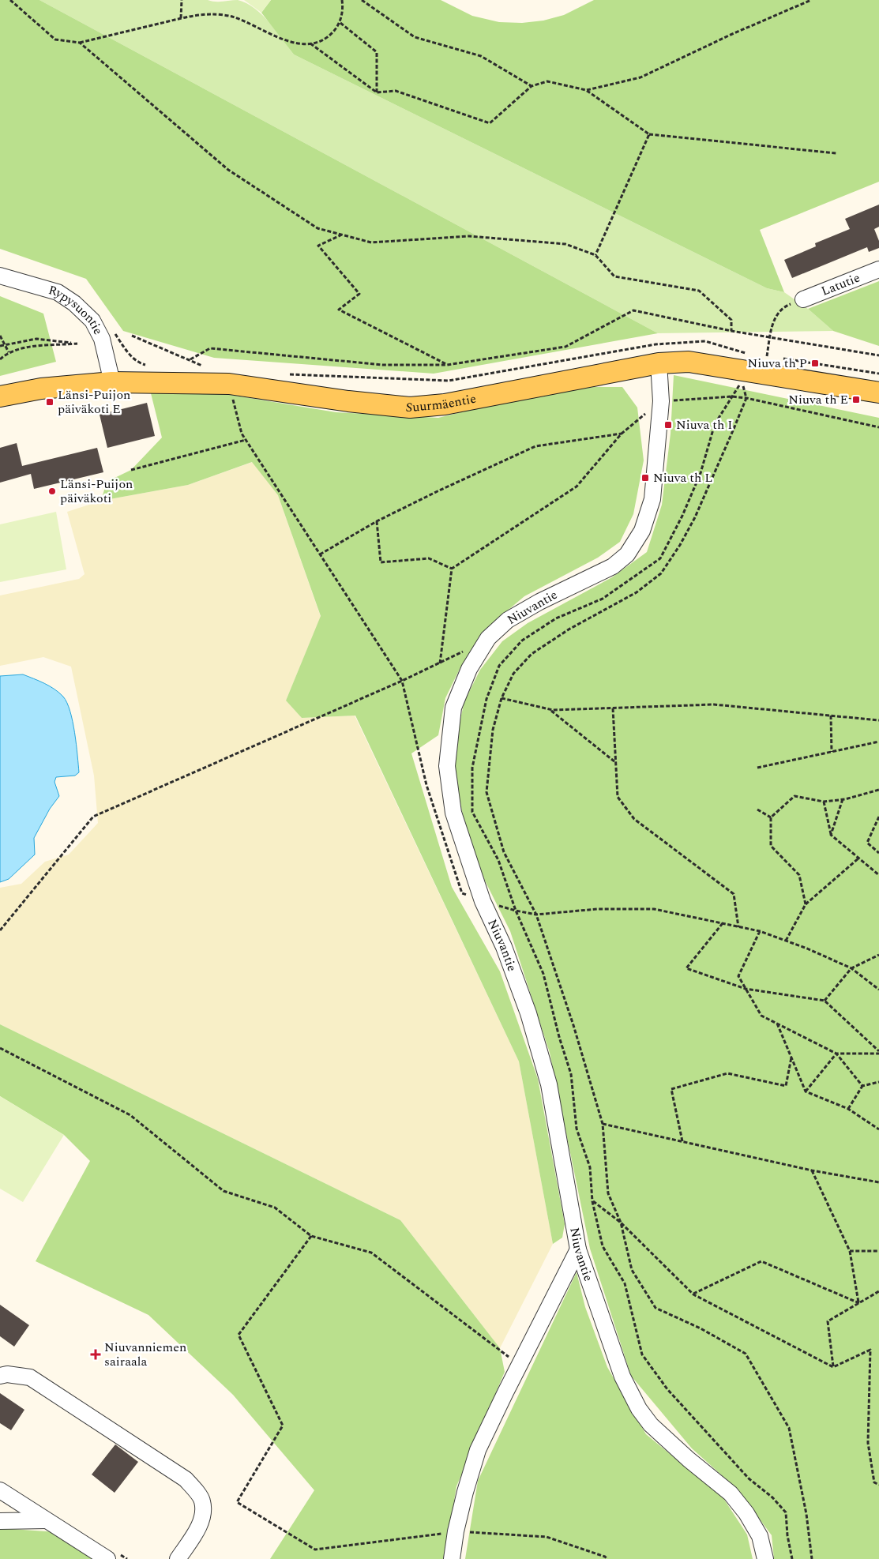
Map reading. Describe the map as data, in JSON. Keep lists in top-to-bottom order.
{
  "streets": {
    "main road": ["Suurmäentie"],
    "street": ["Latutie", "Rypysuontie", "Niuvantie"]
  },
  "crossings": [
    ["Rypysuontie", "Suurmäentie"],
    ["Suurmäentie", "Niuvantie"]
  ],
  "places": {
    "transit": [
      "Niuva th P",
      "Niuva th E",
      "Länsi-Puijon päiväkoti E",
      "Niuva th I",
      "Niuva th L"
    ],
    "other": ["Länsi-Puijon päiväkoti"],
    "health": ["Niuvanniemen sairaala"]
  }
}
